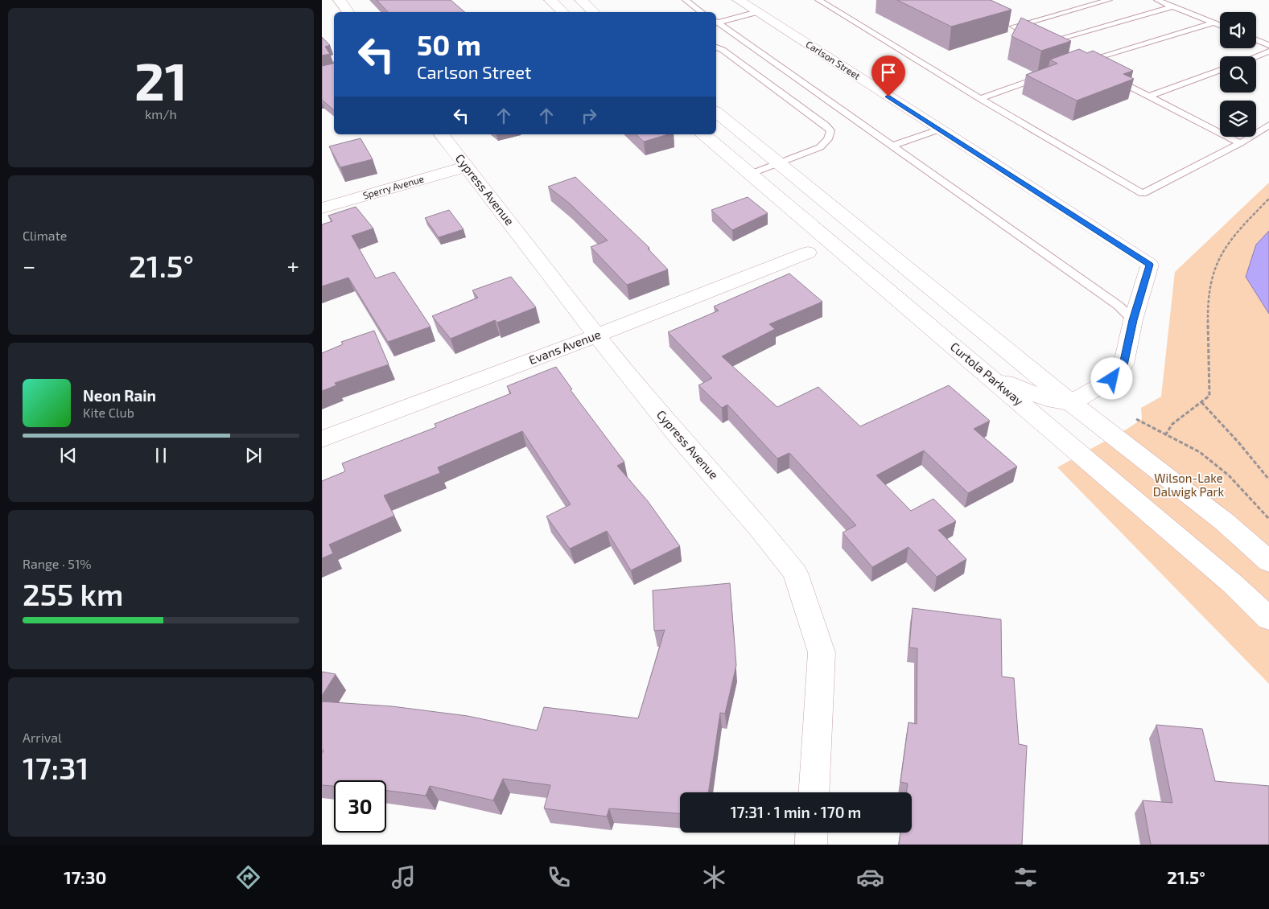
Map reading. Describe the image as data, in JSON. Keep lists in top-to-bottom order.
{
  "streets": {
    "street": [
      "Carlson Street",
      "Sperry Avenue",
      "Cypress Avenue",
      "Evans Avenue",
      "Curtola Parkway"
    ]
  },
  "crossings": [
    ["Sperry Avenue", "Cypress Avenue"],
    ["Cypress Avenue", "Evans Avenue"]
  ],
  "parks": ["Wilson-Lake Dalwigk Park"],
  "page": {
    "tile": [
      ["21", "km/h"],
      "Climate",
      ["Range · 51%", "255 km"],
      ["Arrival", "17:31"]
    ],
    "turn": ["50 m", "Carlson Street"],
    "heat": ["−", "21.5°", "+"],
    "song": ["Neon Rain", "Kite Club"],
    "limit": "30",
    "trip": "17:31 · 1 min · 170 m",
    "tabs": ["17:30", "21.5°"]
  }
}
